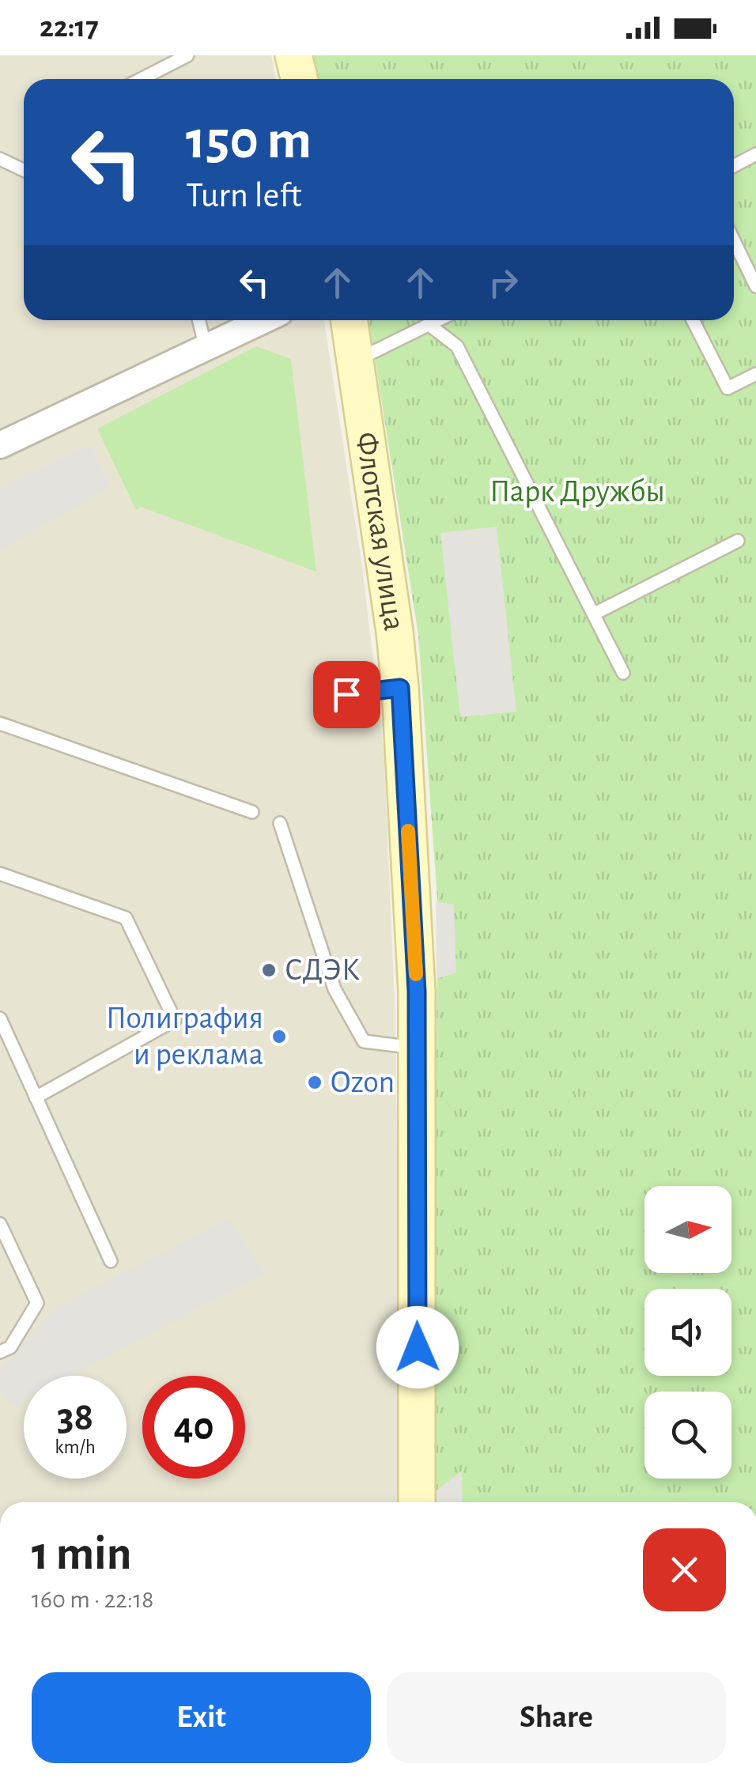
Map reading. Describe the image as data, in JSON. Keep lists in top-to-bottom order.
{
  "streets": {
    "street": ["Флотская улица"]
  },
  "parks": ["Парк Дружбы"],
  "places": ["СДЭК", "Полиграфия и реклама", "Ozon"],
  "north": "right",
  "page": {
    "status": "22:17",
    "turn": ["150 m", "Turn left"],
    "speed": "38 km/h",
    "limit": "40",
    "heading": ["1 min", "160 m · 22:18"],
    "buttons": ["Exit", "Share"]
  }
}
